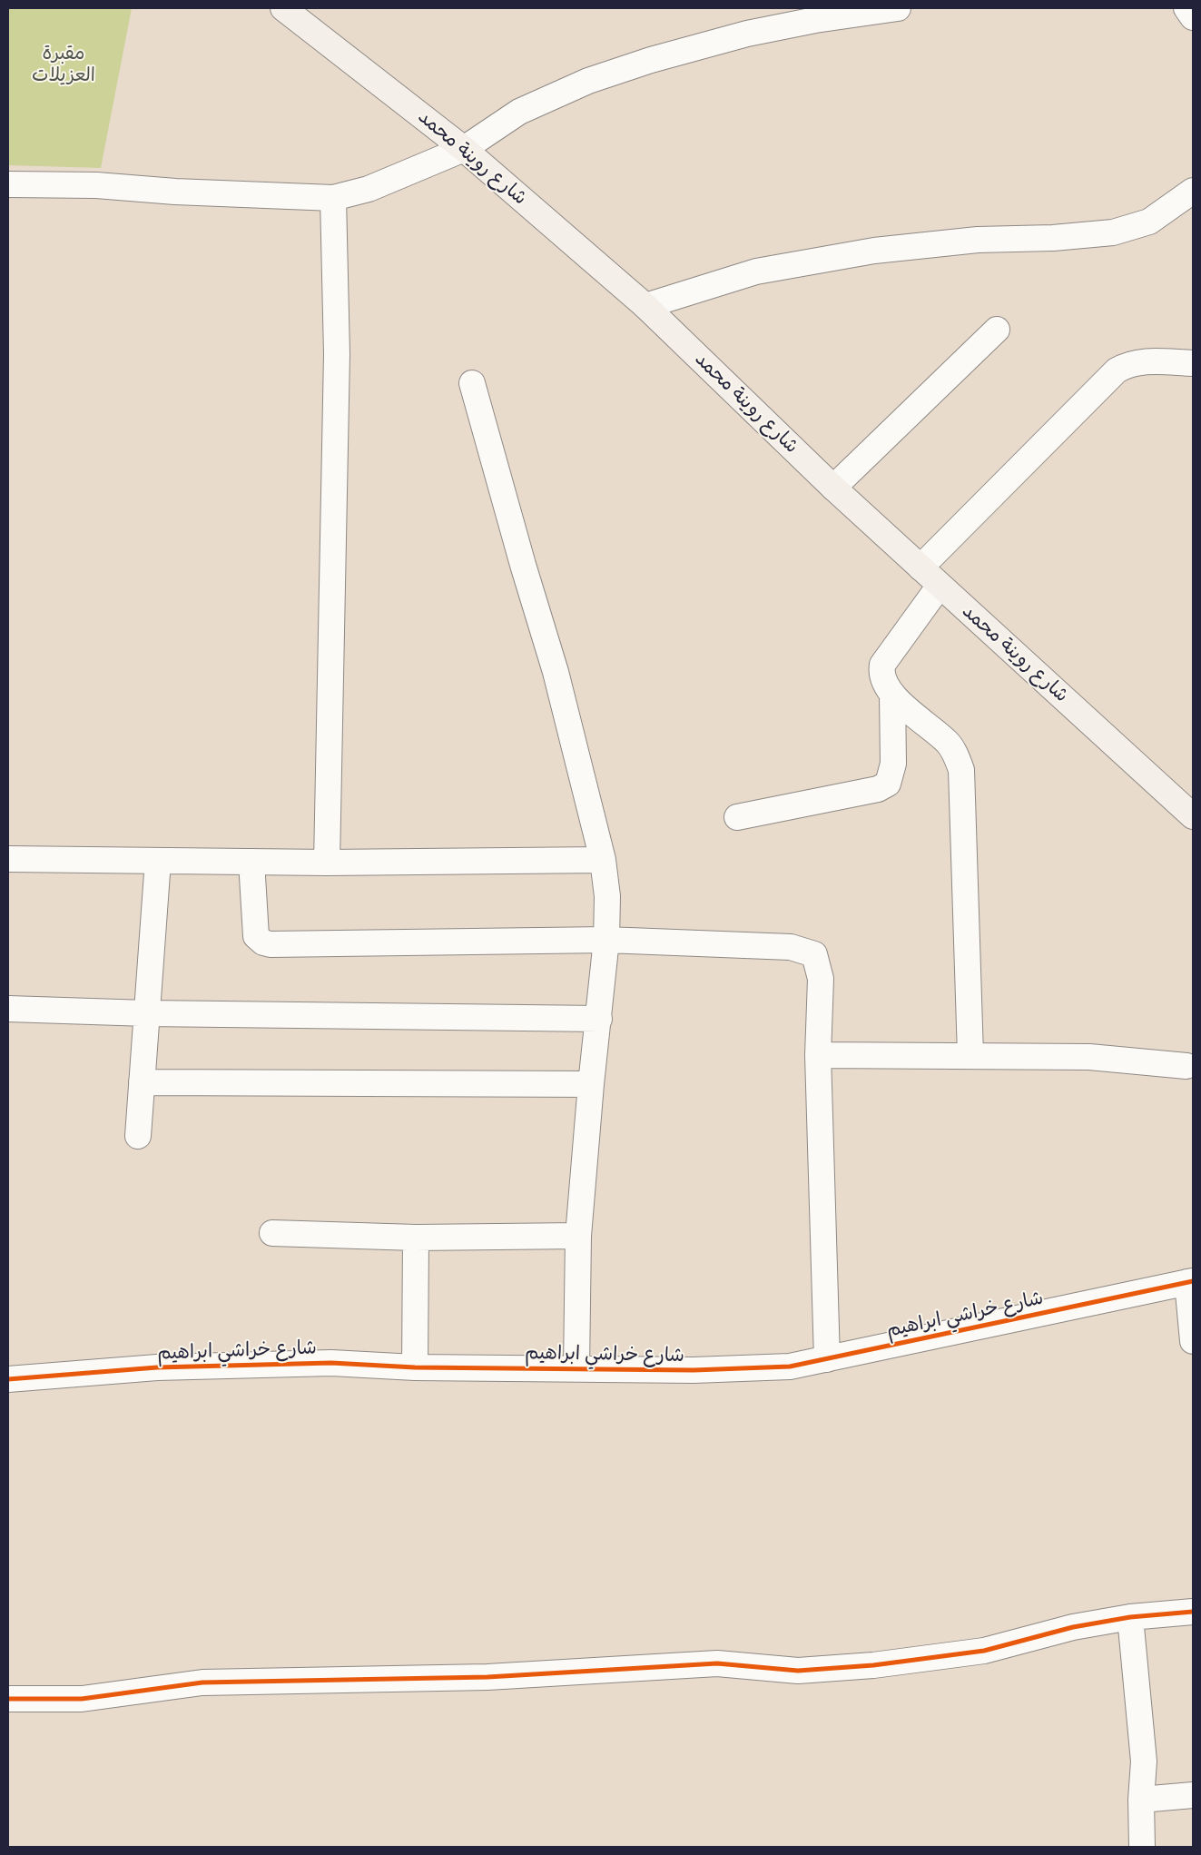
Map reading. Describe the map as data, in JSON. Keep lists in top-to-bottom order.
{
  "streets": {
    "main road": ["شارع روينة محمد"],
    "street": ["شارع خراشي ابراهيم"]
  },
  "parks": ["مقبرة العزيلات"]
}
